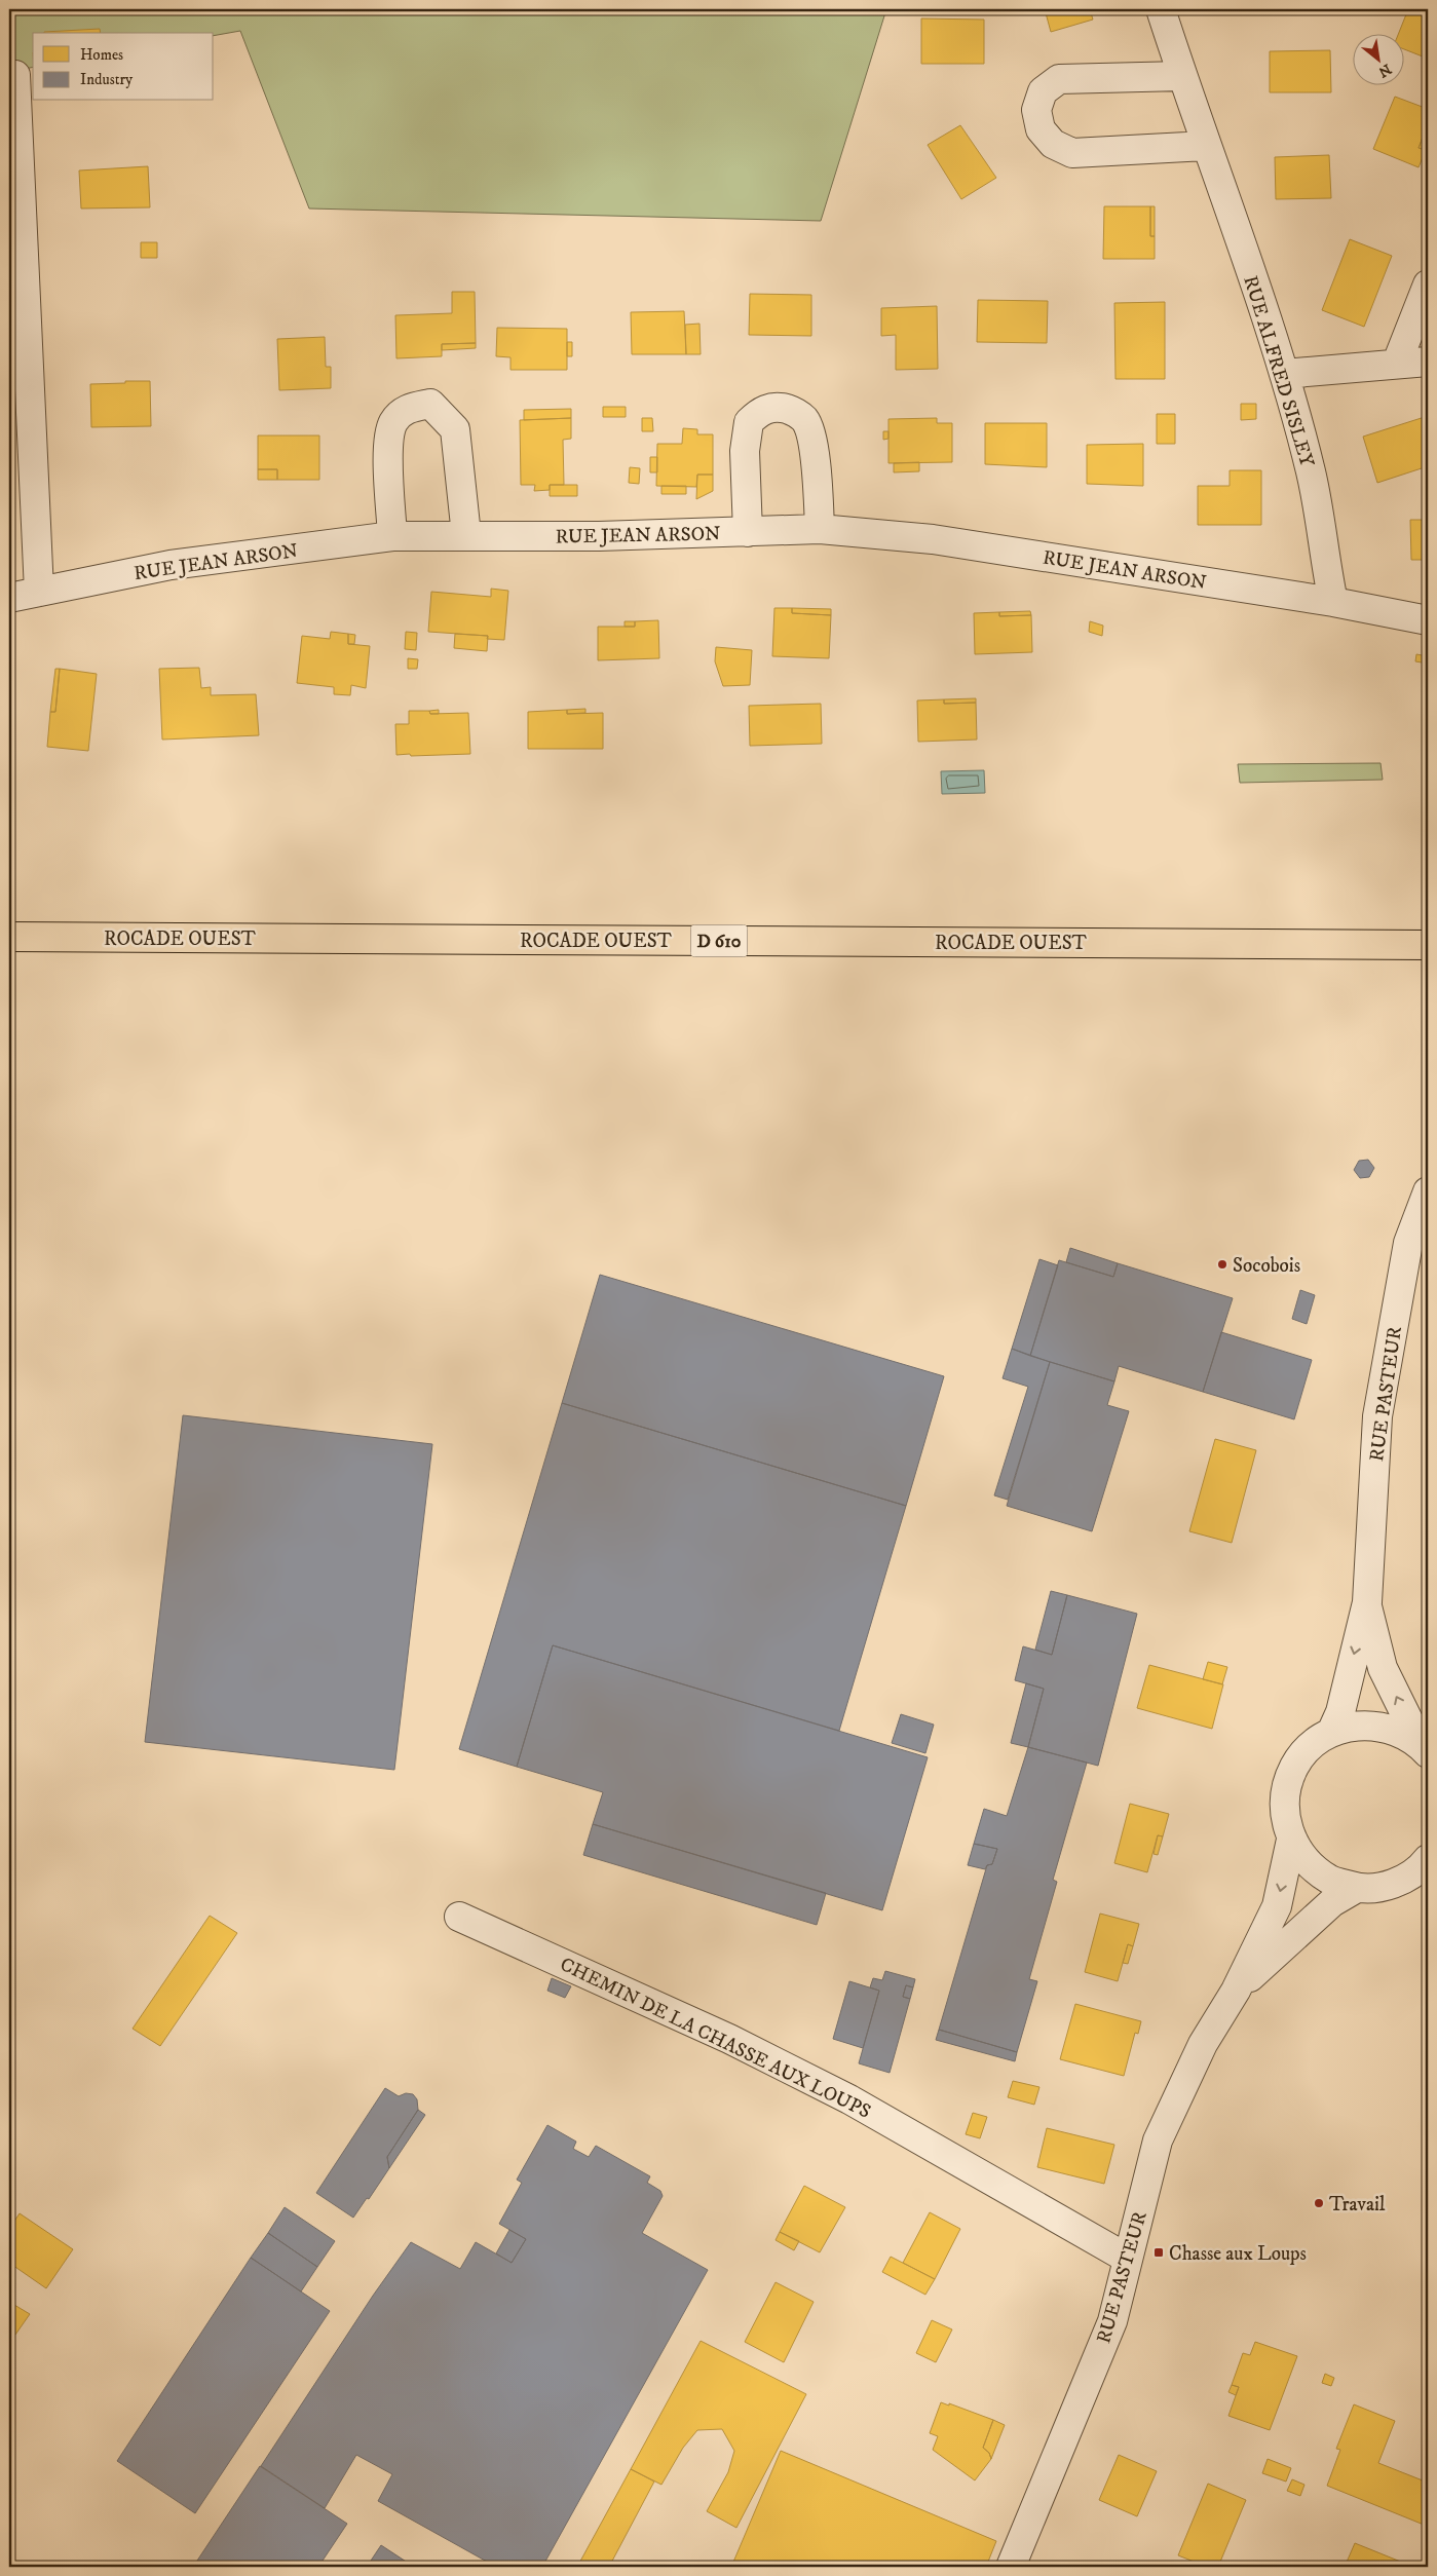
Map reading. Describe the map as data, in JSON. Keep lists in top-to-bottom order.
{
  "streets": {
    "main road": ["ROCADE OUEST", "D 610"],
    "street": [
      "RUE ALFRED SISLEY",
      "RUE JEAN ARSON",
      "RUE PASTEUR",
      "CHEMIN DE LA CHASSE AUX LOUPS"
    ]
  },
  "crossings": [
    ["RUE ALFRED SISLEY", "RUE JEAN ARSON"],
    ["RUE PASTEUR", "CHEMIN DE LA CHASSE AUX LOUPS"]
  ],
  "places": {
    "other": ["Socobois", "Travail"],
    "transit": ["Chasse aux Loups"]
  },
  "legend": ["Homes", "Industry"],
  "north": "bottom right"
}
